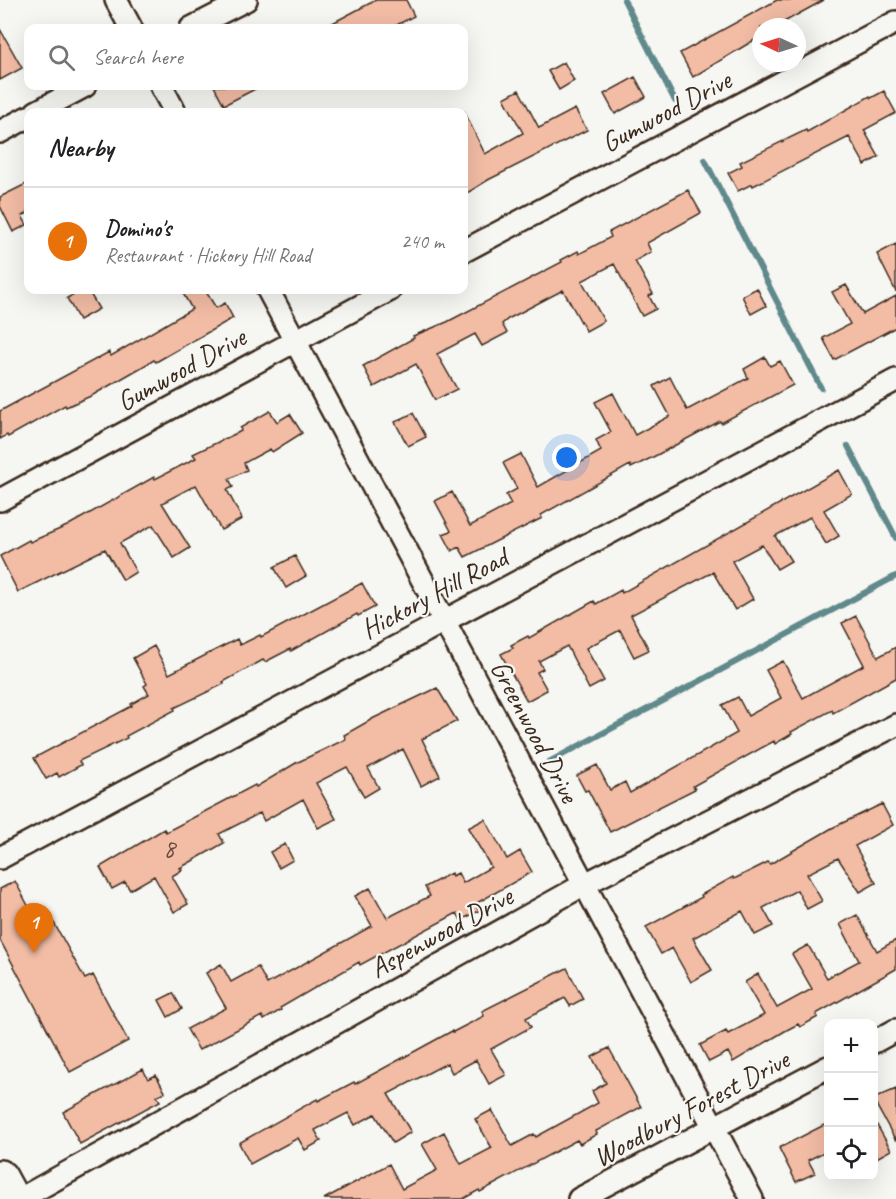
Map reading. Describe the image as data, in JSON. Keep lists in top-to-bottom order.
{
  "streets": {
    "street": [
      "Gumwood Drive",
      "Hickory Hill Road",
      "Greenwood Drive",
      "Aspenwood Drive",
      "Woodbury Forest Drive"
    ]
  },
  "crossings": [
    ["Gumwood Drive", "Greenwood Drive"],
    ["Hickory Hill Road", "Greenwood Drive"],
    ["Greenwood Drive", "Aspenwood Drive"],
    ["Greenwood Drive", "Woodbury Forest Drive"]
  ],
  "house_numbers": ["8"],
  "north": "left",
  "page": {
    "search": "Search here",
    "heading": "Nearby",
    "list": [
      {
        "mark": "1",
        "name": "Domino's",
        "note": "Restaurant · Hickory Hill Road",
        "value": "240 m"
      }
    ],
    "pins": "1",
    "map_buttons": ["+", "−"]
  }
}
